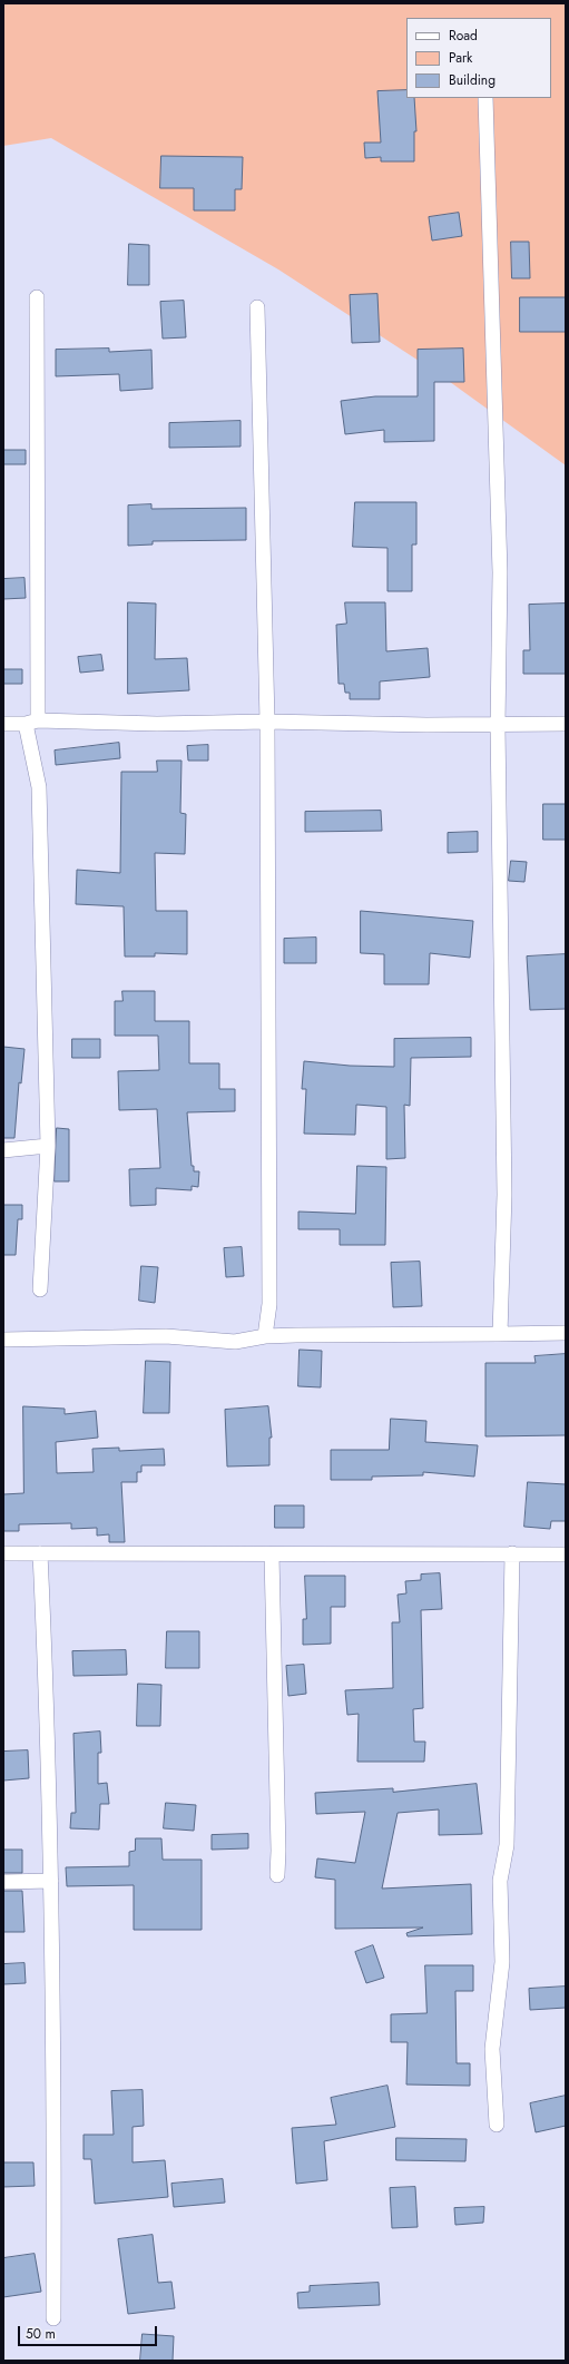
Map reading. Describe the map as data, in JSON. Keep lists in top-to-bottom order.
{
  "legend": ["Road", "Park", "Building"],
  "scale_bar": "50 m"
}
